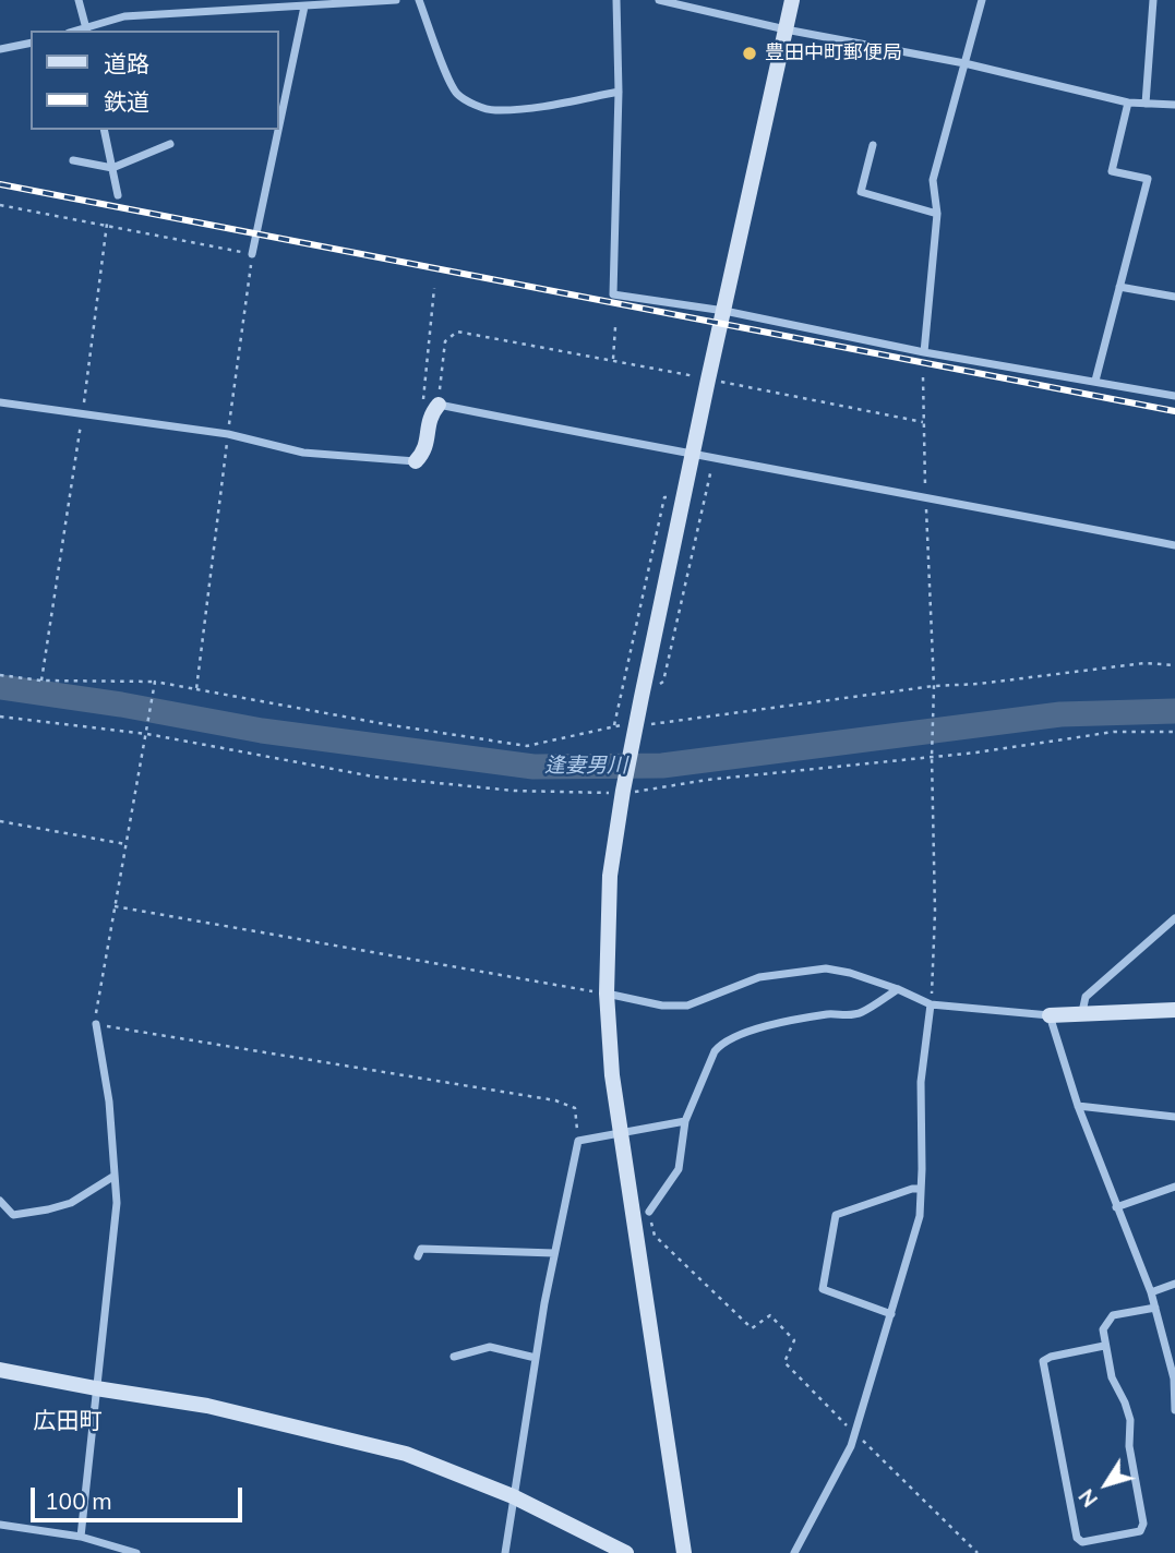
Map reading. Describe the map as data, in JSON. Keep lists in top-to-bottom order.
{
  "districts": ["広田町"],
  "water": ["逢妻男川"],
  "places": ["豊田中町郵便局"],
  "legend": ["道路", "鉄道"],
  "scale_bar": "100 m",
  "north": "bottom left"
}
